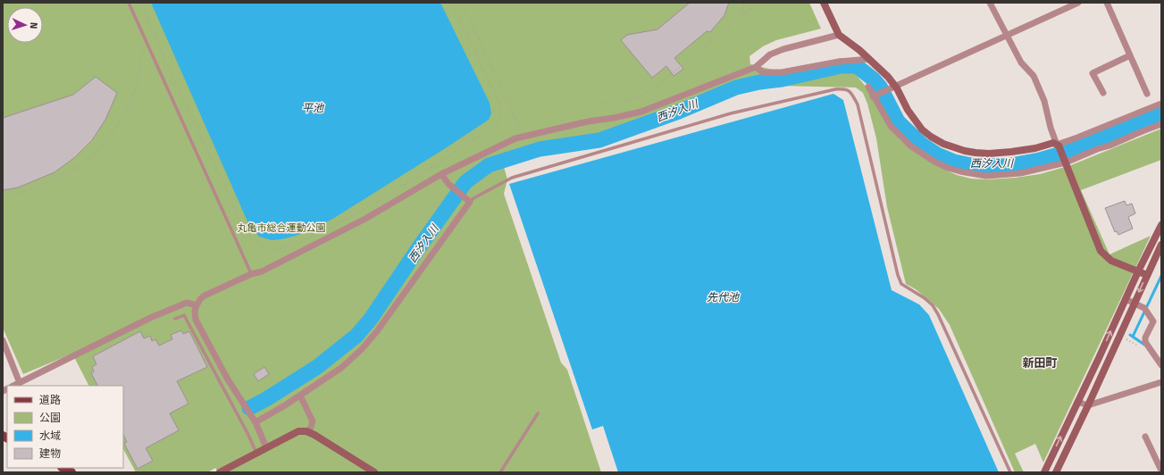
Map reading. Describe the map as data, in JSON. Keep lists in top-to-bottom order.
{
  "districts": ["新田町"],
  "water": ["平池", "西汐入川", "先代池"],
  "parks": ["丸亀市総合運動公園"],
  "legend": [
    "道路",
    "公園",
    "水域",
    "建物"
  ],
  "north": "right"
}
